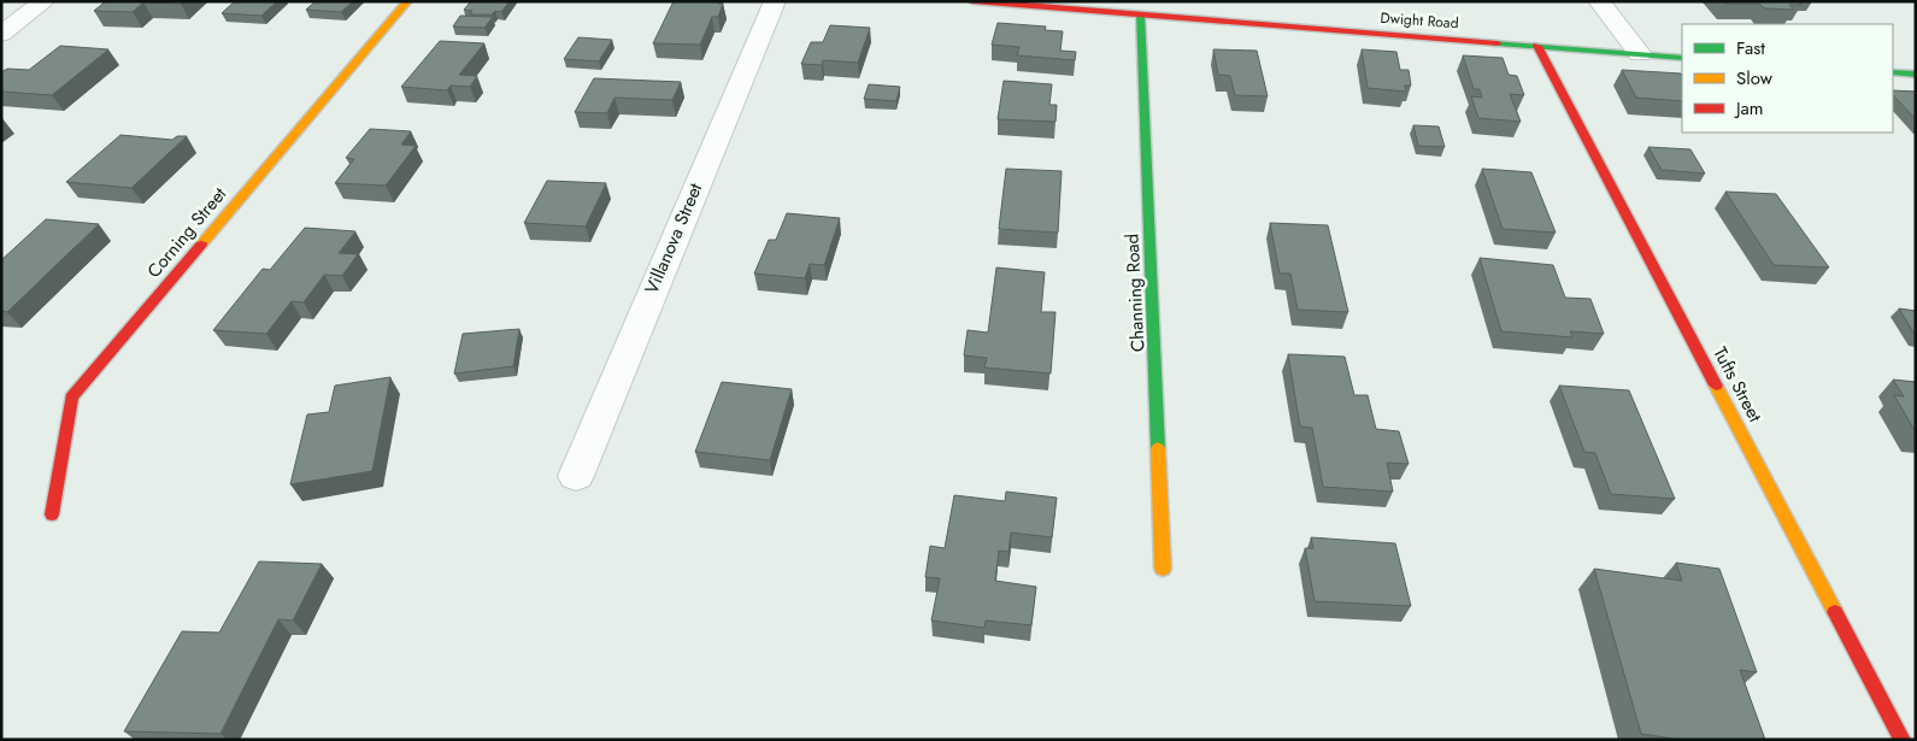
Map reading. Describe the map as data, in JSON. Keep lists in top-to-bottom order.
{
  "streets": {
    "street": [
      "Dwight Road",
      "Corning Street",
      "Villanova Street",
      "Channing Road",
      "Tufts Street"
    ]
  },
  "crossings": [
    ["Dwight Road", "Channing Road"],
    ["Dwight Road", "Tufts Street"]
  ],
  "legend": ["Fast", "Slow", "Jam"]
}
